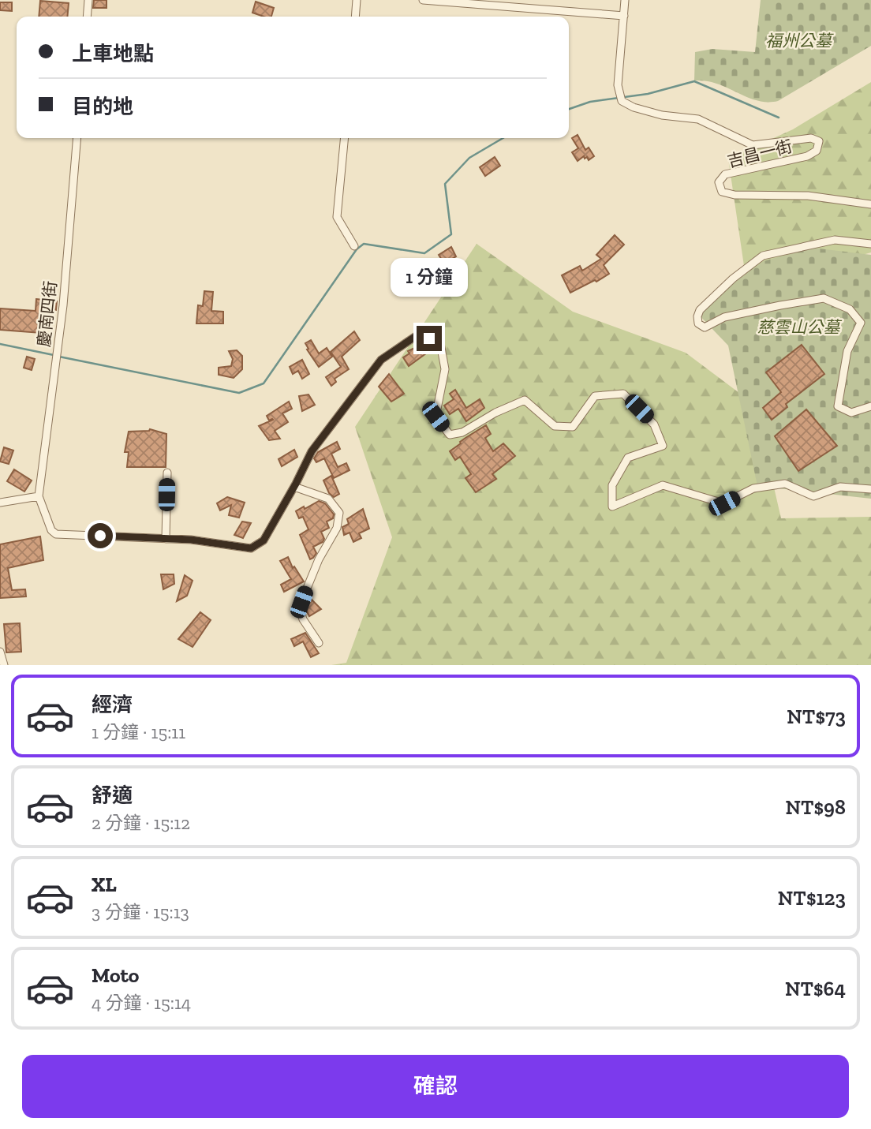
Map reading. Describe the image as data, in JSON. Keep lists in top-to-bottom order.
{
  "streets": {
    "street": ["吉昌一街", "慶南四街"]
  },
  "parks": ["福州公墓", "慈雲山公墓"],
  "page": {
    "banner": ["上車地點", "目的地"],
    "bubble": "1 分鐘",
    "list": [
      {
        "name": "經濟",
        "note": "1 分鐘 · 15:11",
        "value": "NT$73"
      },
      {
        "name": "舒適",
        "note": "2 分鐘 · 15:12",
        "value": "NT$98"
      },
      {
        "name": "XL",
        "note": "3 分鐘 · 15:13",
        "value": "NT$123"
      },
      {
        "name": "Moto",
        "note": "4 分鐘 · 15:14",
        "value": "NT$64"
      }
    ],
    "buttons": "確認"
  }
}
